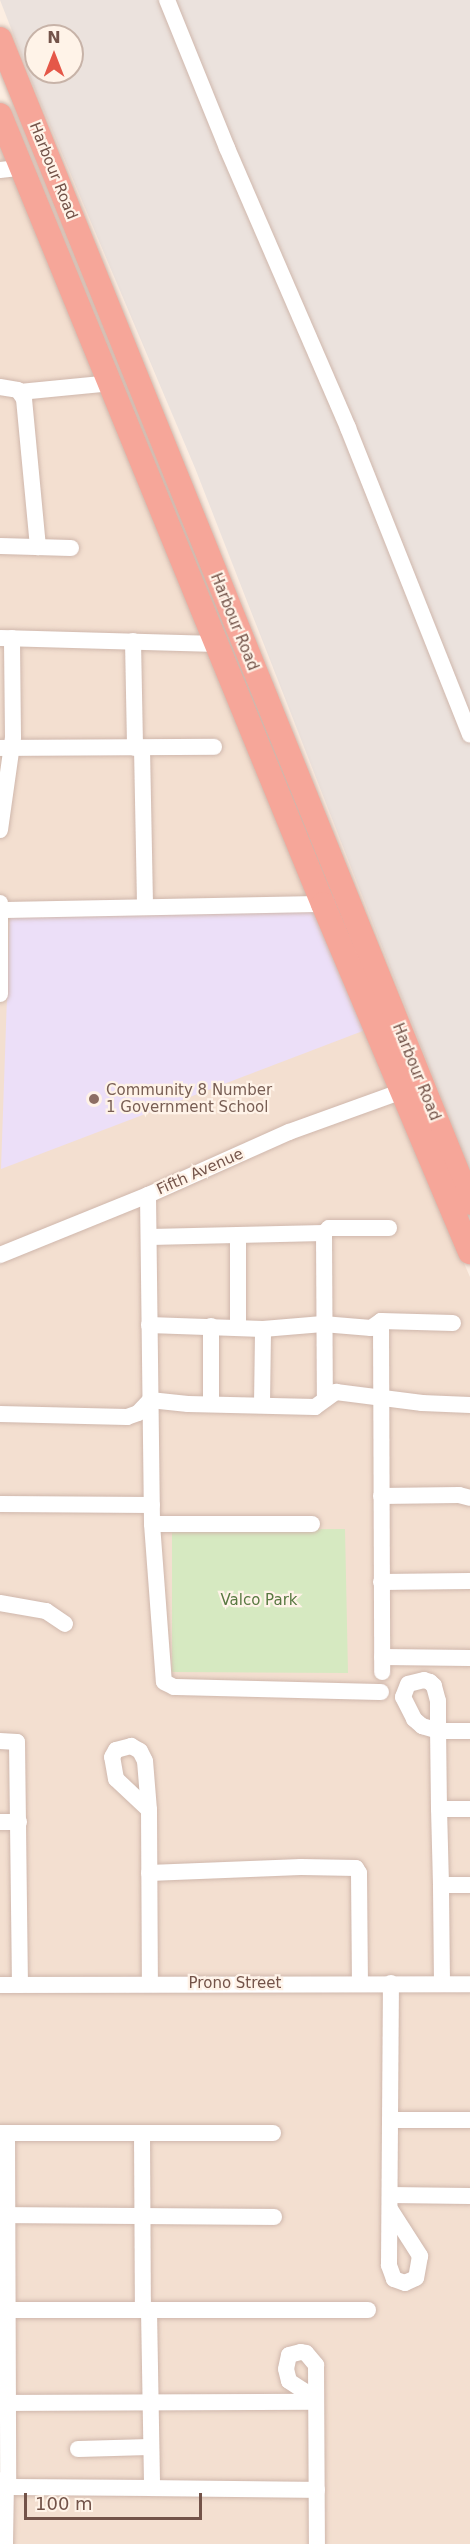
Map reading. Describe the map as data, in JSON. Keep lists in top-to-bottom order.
{
  "streets": {
    "highway": ["Harbour Road"],
    "street": ["Fifth Avenue", "Prono Street"]
  },
  "crossings": [
    ["Harbour Road", "Fifth Avenue"]
  ],
  "parks": ["Valco Park"],
  "places": ["Community 8 Number 1 Government School"],
  "scale_bar": "100 m",
  "north": "top"
}
